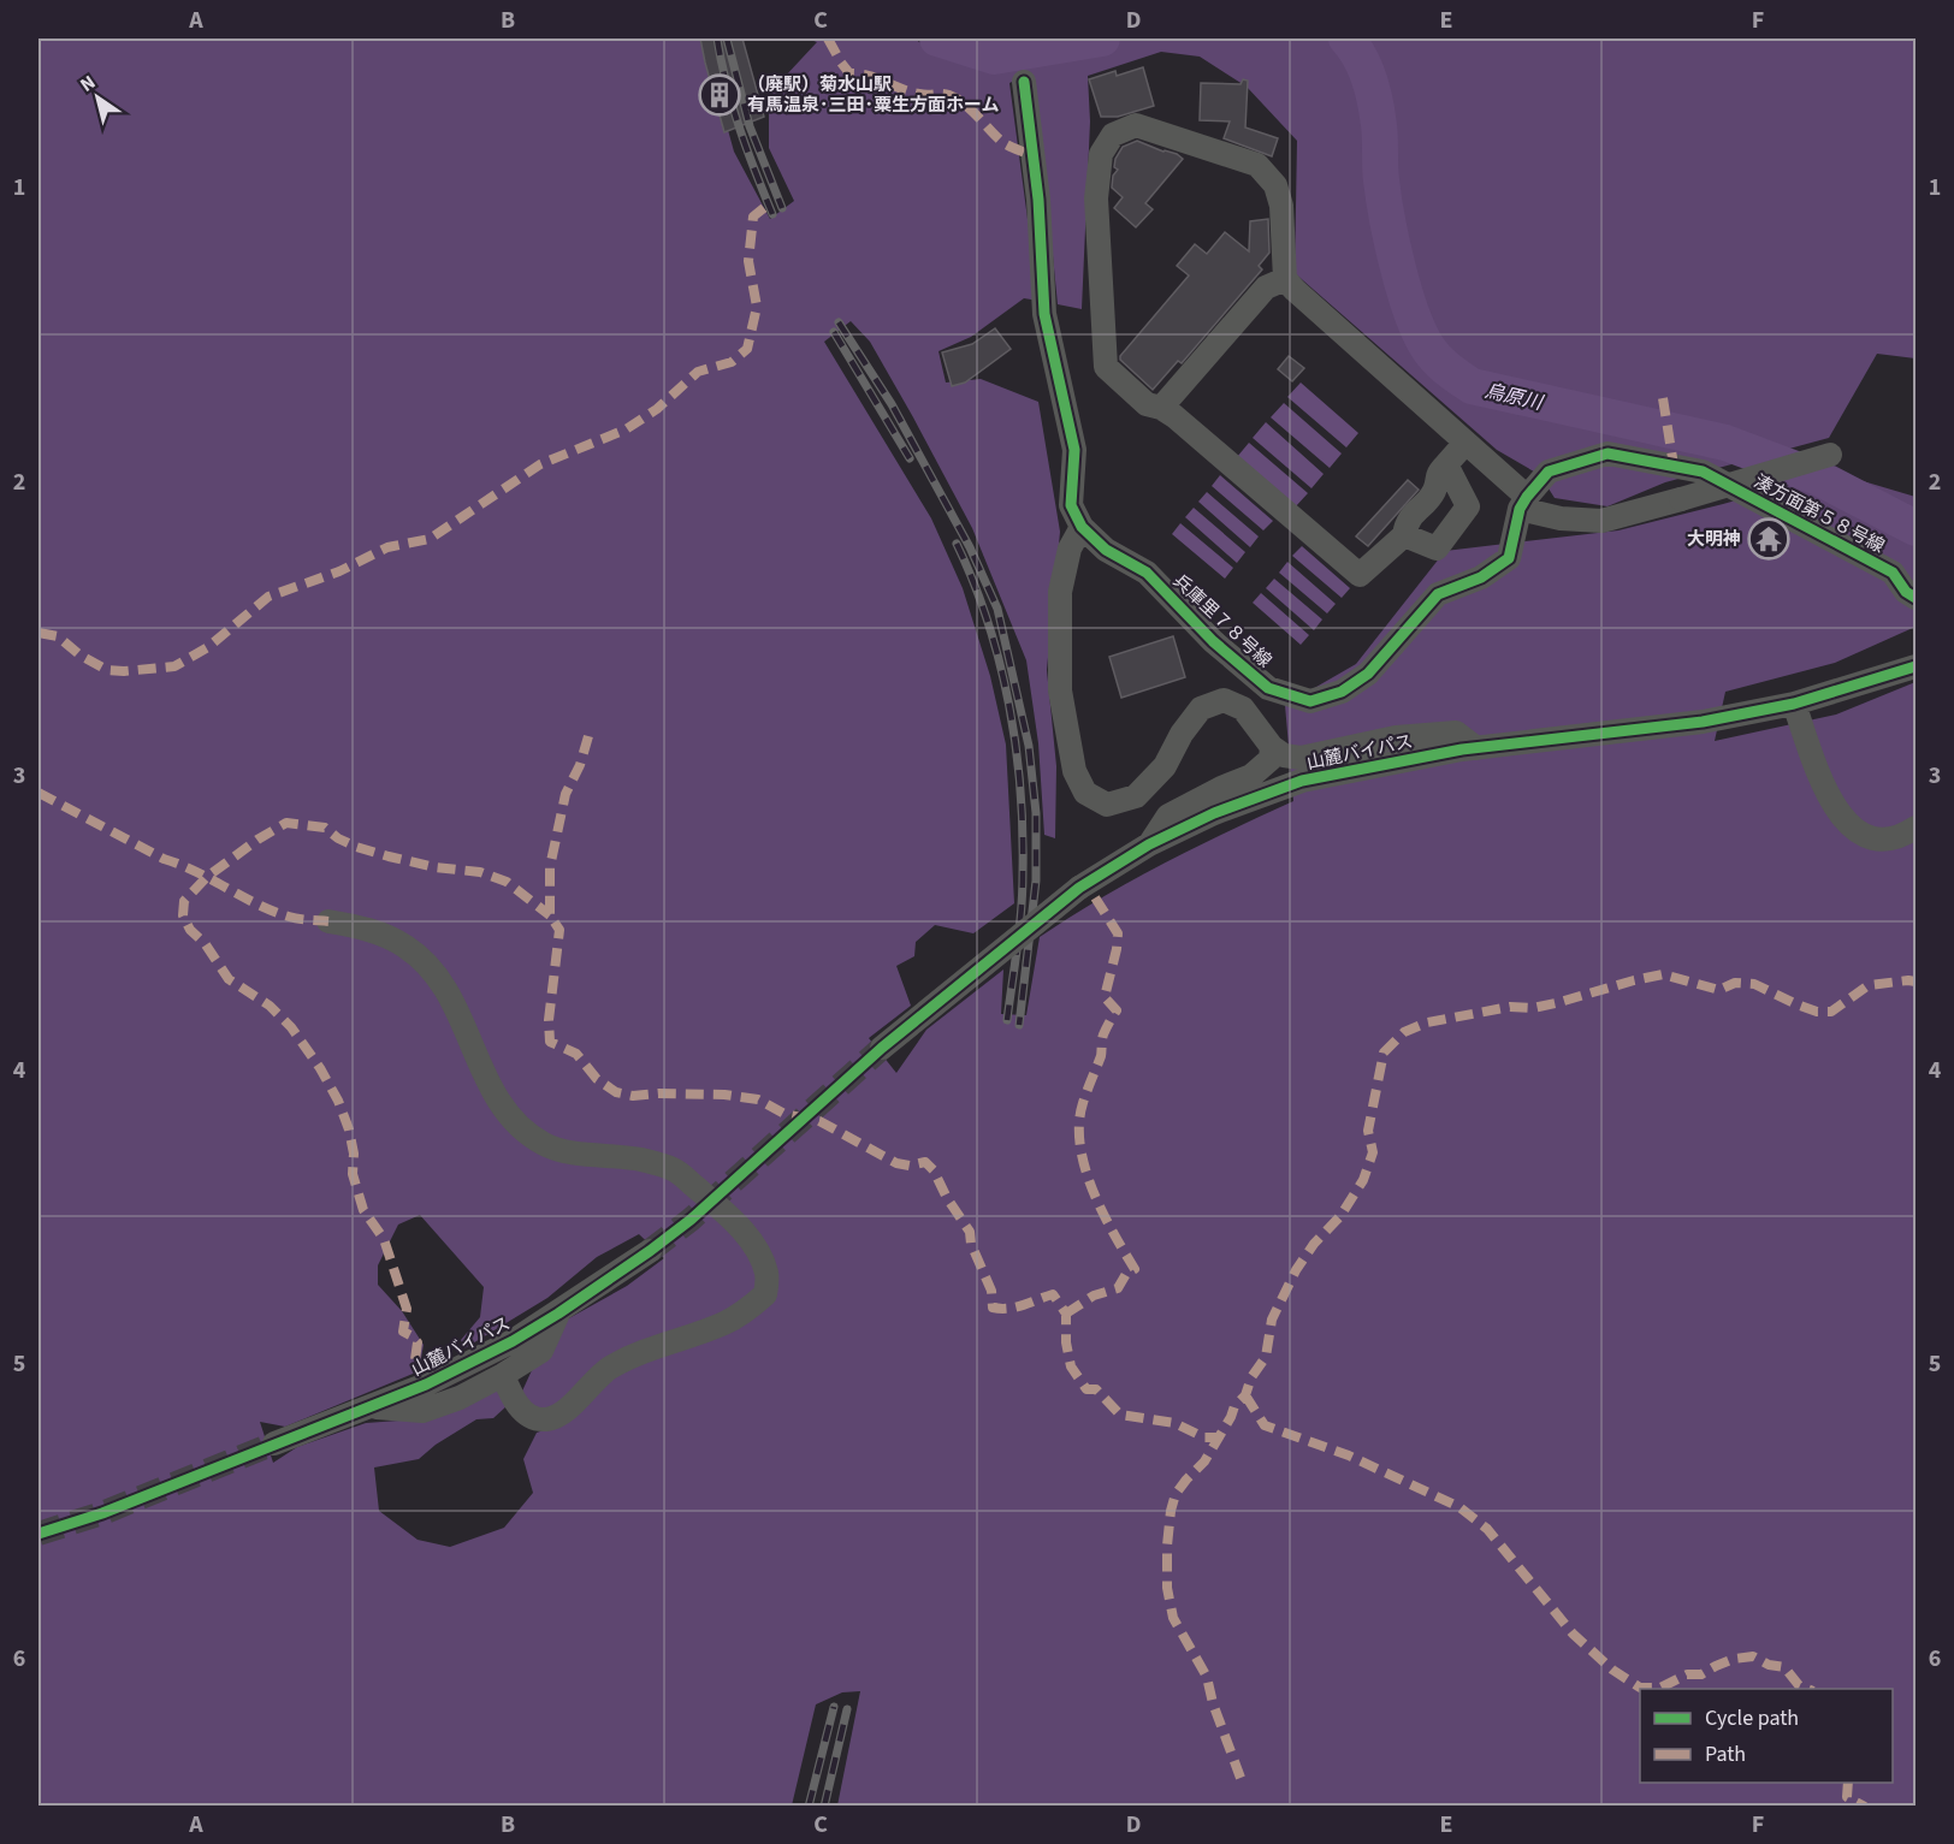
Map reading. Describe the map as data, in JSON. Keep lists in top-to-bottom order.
{
  "streets": {
    "street": ["湊方面第５８号線", "兵庫里７８号線", "山麓バイパス"]
  },
  "crossings": [
    ["湊方面第５８号線", "兵庫里７８号線"]
  ],
  "water": ["烏原川"],
  "places": {
    "building": ["（廃駅）菊水山駅 有馬温泉･三田･粟生方面ホーム"],
    "temple": ["大明神"]
  },
  "legend": ["Cycle path", "Path"],
  "north": "top left",
  "grid": {
    "columns": [
      "A",
      "B",
      "C",
      "D",
      "E",
      "F"
    ],
    "rows": [
      "1",
      "2",
      "3",
      "4",
      "5",
      "6"
    ]
  }
}
